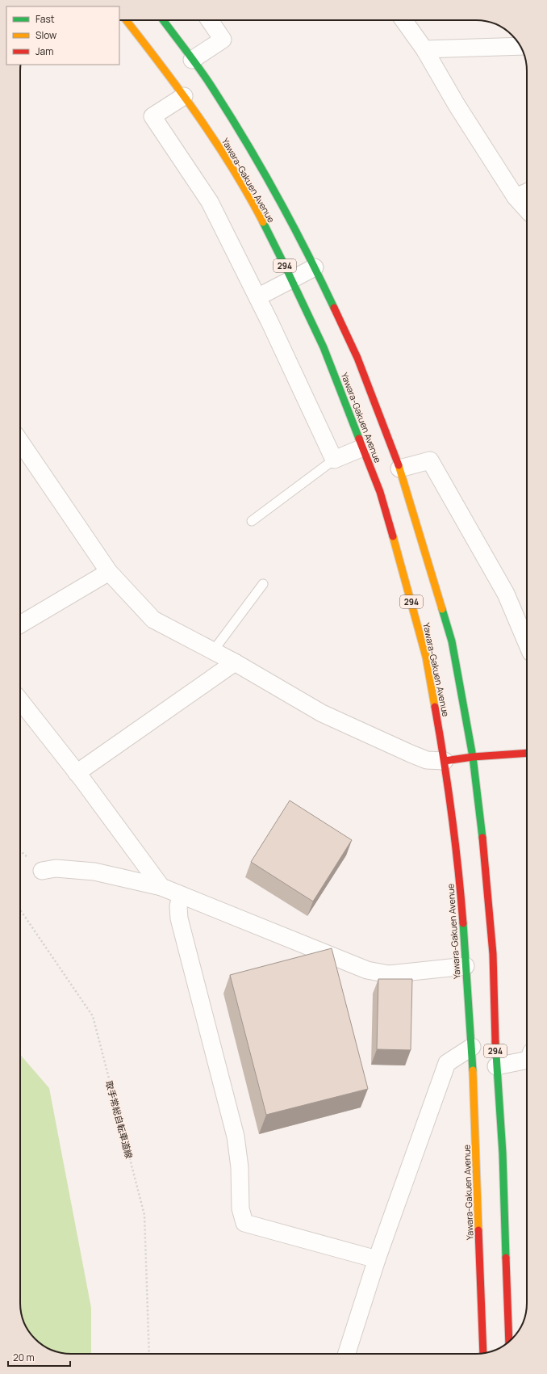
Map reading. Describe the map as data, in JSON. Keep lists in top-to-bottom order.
{
  "streets": {
    "main road": ["Yawara-Gakuen Avenue", "294"],
    "path": ["取手常総自転車道線"]
  },
  "legend": ["Fast", "Slow", "Jam"],
  "scale_bar": "20 m"
}
